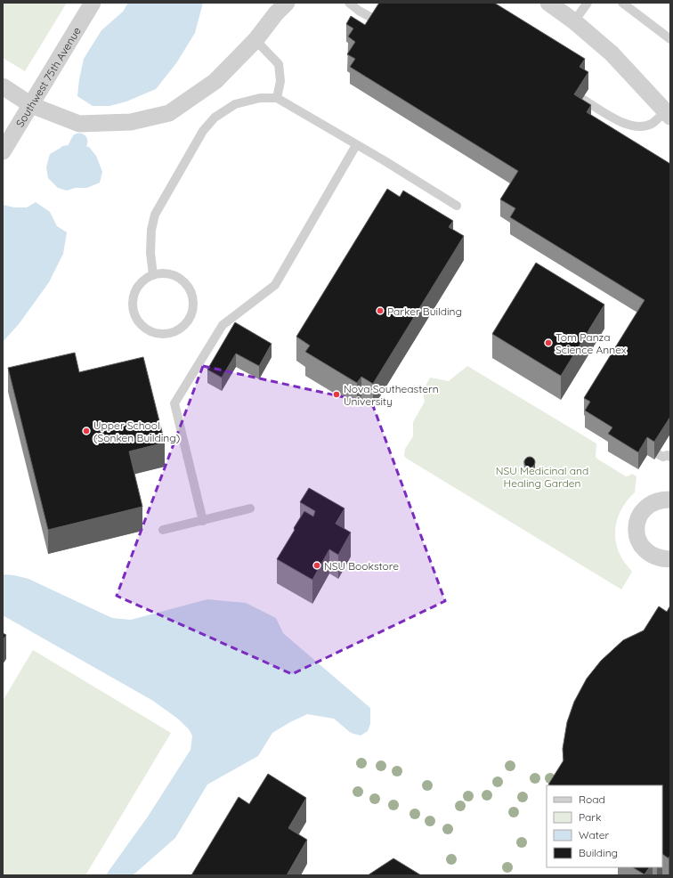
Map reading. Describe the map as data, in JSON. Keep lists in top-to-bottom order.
{
  "streets": {
    "street": ["Southwest 75th Avenue"]
  },
  "parks": ["NSU Medicinal and Healing Garden"],
  "places": [
    "Parker Building",
    "Tom Panza Science Annex",
    "Nova Southeastern University",
    "Upper School (Sonken Building)",
    "NSU Bookstore"
  ],
  "legend": [
    "Road",
    "Park",
    "Water",
    "Building"
  ]
}
